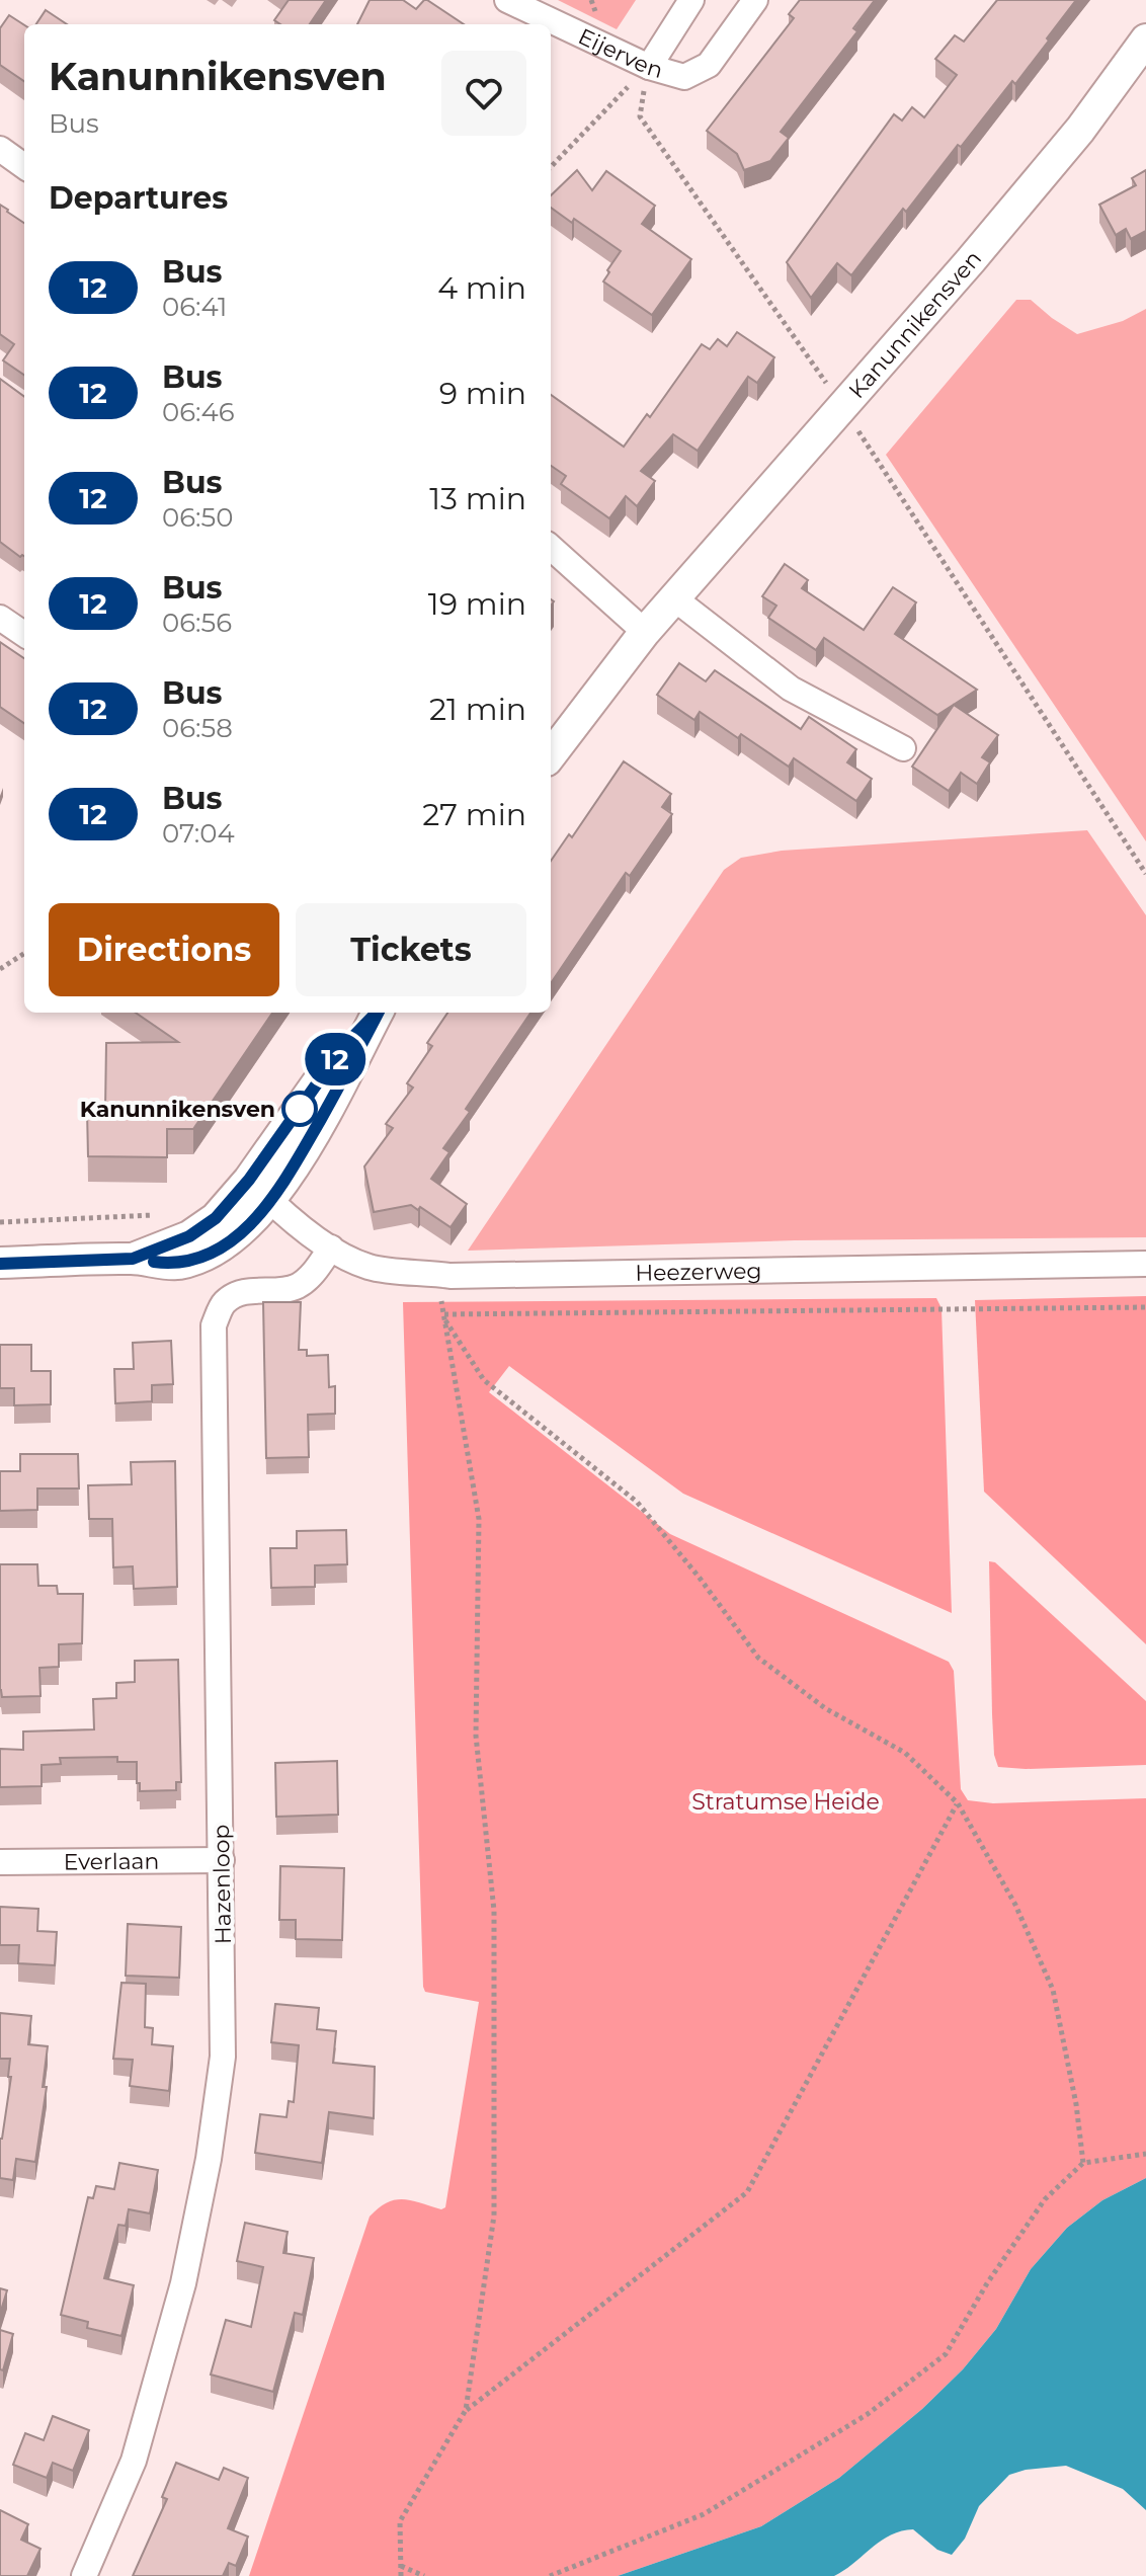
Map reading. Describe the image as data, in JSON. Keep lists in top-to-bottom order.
{
  "streets": {
    "street": [
      "Eijerven",
      "Kanunnikensven",
      "Heezerweg",
      "Everlaan",
      "Hazenloop"
    ]
  },
  "crossings": [
    ["Heezerweg", "Hazenloop"],
    ["Everlaan", "Hazenloop"]
  ],
  "parks": ["Stratumse Heide"],
  "places": ["Kanunnikensven"],
  "lines": ["bus line 12"],
  "page": {
    "on_map": "12",
    "heading": [
      ["Kanunnikensven", "Bus"],
      "Departures"
    ],
    "list": [
      {
        "mark": "12",
        "name": "Bus",
        "note": "06:41",
        "value": "4 min"
      },
      {
        "mark": "12",
        "name": "Bus",
        "note": "06:46",
        "value": "9 min"
      },
      {
        "mark": "12",
        "name": "Bus",
        "note": "06:50",
        "value": "13 min"
      },
      {
        "mark": "12",
        "name": "Bus",
        "note": "06:56",
        "value": "19 min"
      },
      {
        "mark": "12",
        "name": "Bus",
        "note": "06:58",
        "value": "21 min"
      },
      {
        "mark": "12",
        "name": "Bus",
        "note": "07:04",
        "value": "27 min"
      }
    ],
    "buttons": ["Directions", "Tickets"]
  }
}
